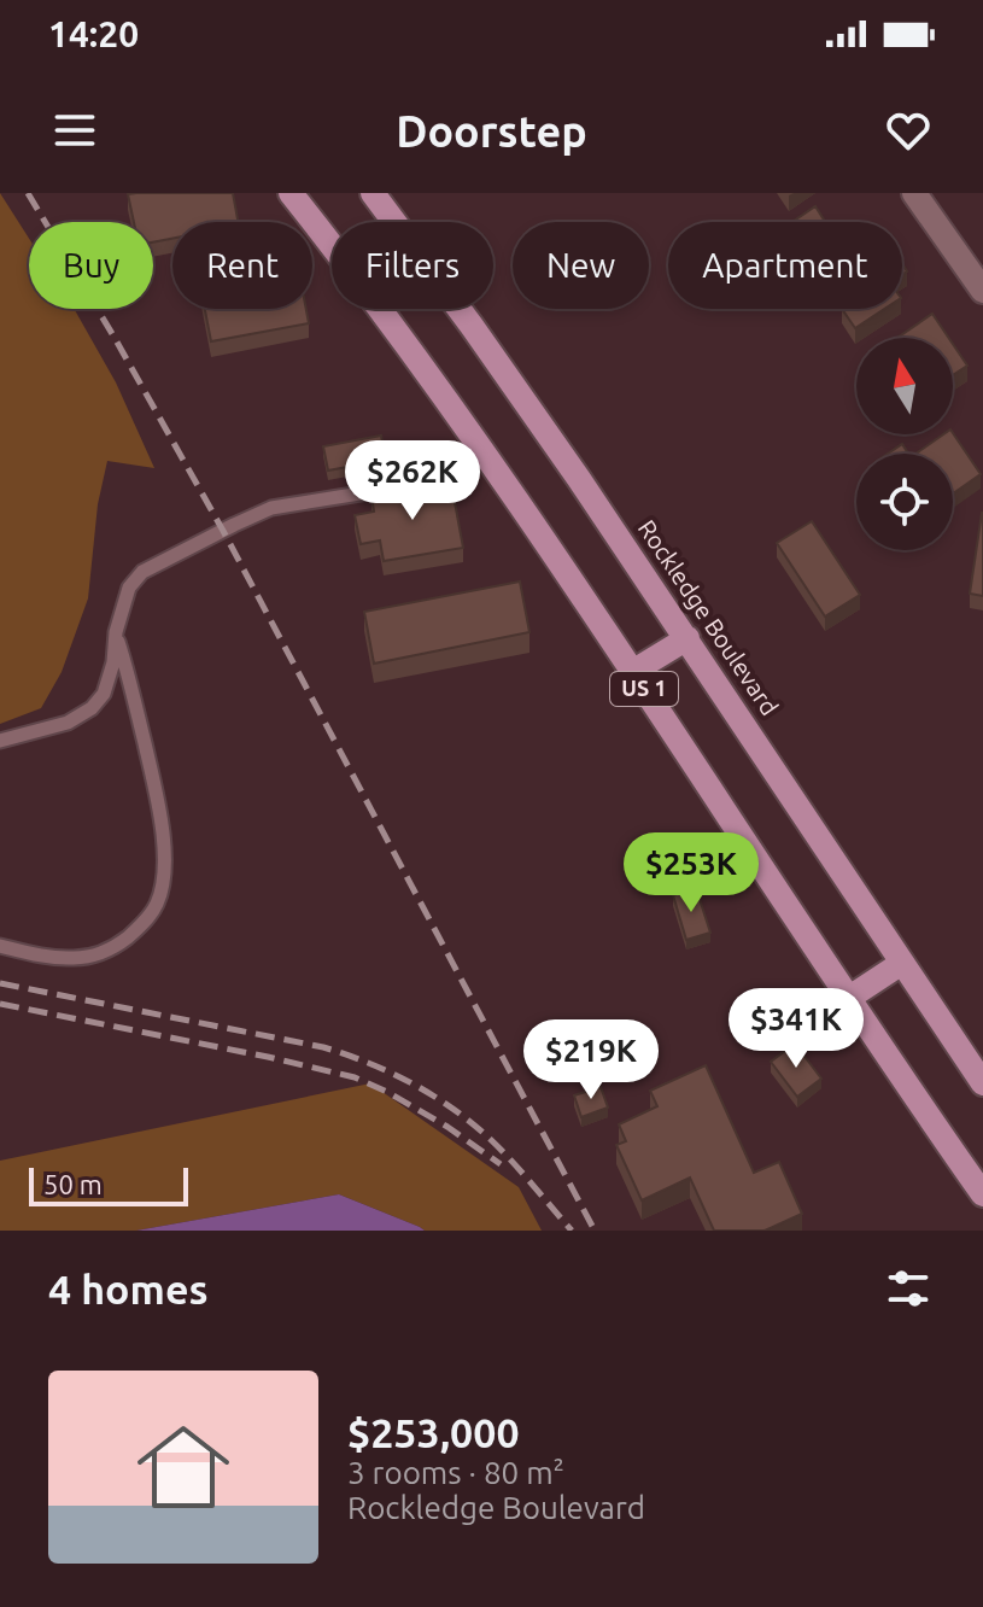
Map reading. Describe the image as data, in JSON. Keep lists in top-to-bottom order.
{
  "streets": {
    "main road": ["Rockledge Boulevard", "US 1"]
  },
  "scale_bar": "50 m",
  "north": "top",
  "page": {
    "status": "14:20",
    "header": "Doorstep",
    "chip": [
      "Buy",
      "Rent",
      "Filters",
      "New",
      "Apartment"
    ],
    "price": [
      "$262K",
      "$253K",
      "$341K",
      "$219K"
    ],
    "scale": "50 m",
    "heading": "4 homes",
    "list": [
      {
        "name": "$253,000",
        "note": "3 rooms · 80 m² · Rockledge Boulevard"
      }
    ]
  }
}
